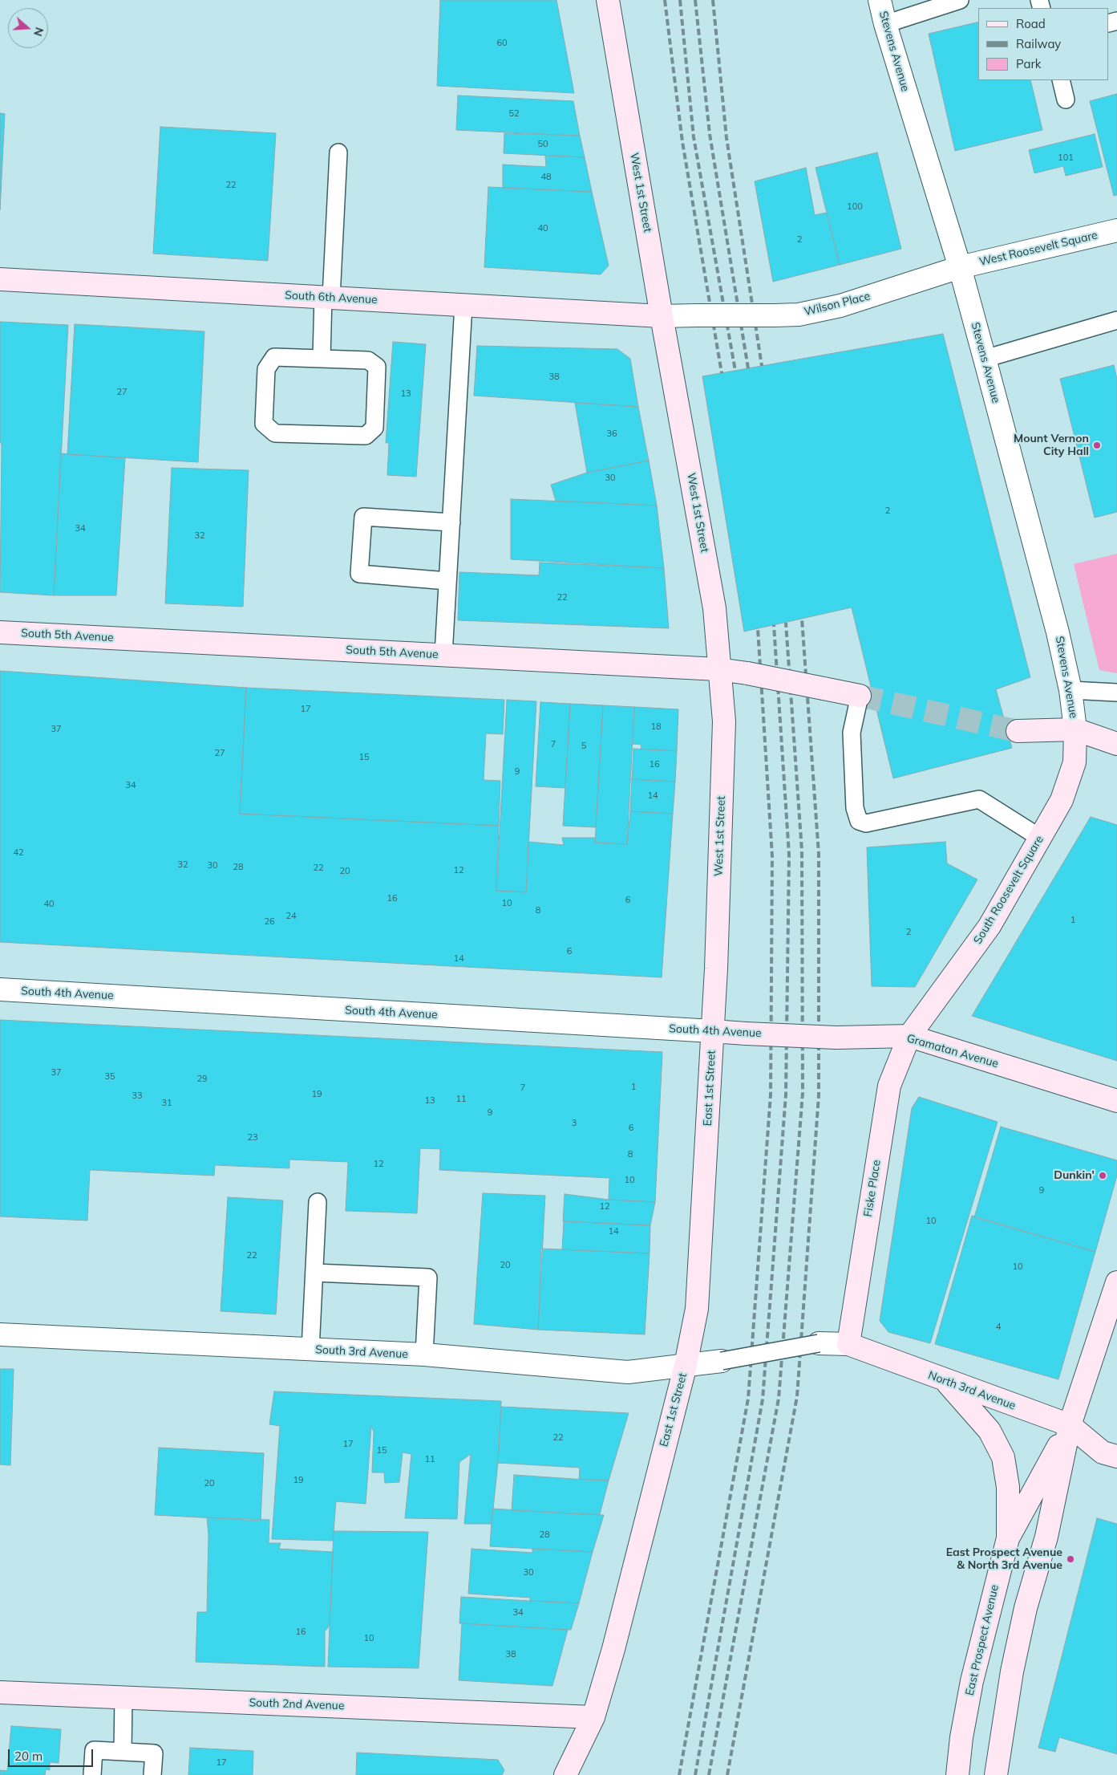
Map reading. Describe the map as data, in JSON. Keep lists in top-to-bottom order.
{
  "streets": {
    "street": [
      "Stevens Avenue",
      "West 1st Street",
      "West Roosevelt Square",
      "South 6th Avenue",
      "Wilson Place",
      "South 5th Avenue",
      "South Roosevelt Square",
      "South 4th Avenue",
      "Gramatan Avenue",
      "East 1st Street",
      "Fiske Place",
      "South 3rd Avenue",
      "North 3rd Avenue",
      "East Prospect Avenue",
      "South 2nd Avenue"
    ]
  },
  "crossings": [
    ["Stevens Avenue", "West Roosevelt Square"],
    ["Stevens Avenue", "Wilson Place"],
    ["Stevens Avenue", "South Roosevelt Square"],
    ["West 1st Street", "South 6th Avenue"],
    ["West 1st Street", "Wilson Place"],
    ["West 1st Street", "South 5th Avenue"],
    ["West 1st Street", "South 4th Avenue"],
    ["West 1st Street", "East 1st Street"],
    ["West Roosevelt Square", "Wilson Place"],
    ["South 6th Avenue", "Wilson Place"],
    ["South Roosevelt Square", "Gramatan Avenue"],
    ["South Roosevelt Square", "Fiske Place"],
    ["South 4th Avenue", "Gramatan Avenue"],
    ["South 4th Avenue", "East 1st Street"],
    ["Gramatan Avenue", "Fiske Place"],
    ["East 1st Street", "South 3rd Avenue"],
    ["East 1st Street", "South 2nd Avenue"],
    ["Fiske Place", "North 3rd Avenue"],
    ["North 3rd Avenue", "East Prospect Avenue"]
  ],
  "places": ["Mount Vernon City Hall", "Dunkin'", "East Prospect Avenue & North 3rd Avenue"],
  "house_numbers": [
    "60",
    "52",
    "50",
    "101",
    "48",
    "22",
    "100",
    "40",
    "2",
    "38",
    "27",
    "13",
    "36",
    "30",
    "2",
    "34",
    "32",
    "22",
    "17",
    "18",
    "37",
    "7",
    "5",
    "27",
    "15",
    "16",
    "9",
    "34",
    "14",
    "42",
    "32",
    "30",
    "28",
    "22",
    "12",
    "20",
    "16",
    "6",
    "10",
    "40",
    "8",
    "24",
    "1",
    "26",
    "2",
    "6",
    "14",
    "37",
    "35",
    "29",
    "1",
    "7",
    "19",
    "33",
    "11",
    "13",
    "31",
    "9",
    "3",
    "6",
    "23",
    "8",
    "12",
    "10",
    "9",
    "12",
    "10",
    "14",
    "22",
    "20",
    "10",
    "4",
    "22",
    "17",
    "15",
    "11",
    "19",
    "20",
    "28",
    "30",
    "34",
    "16",
    "10",
    "38",
    "17"
  ],
  "legend": ["Road", "Railway", "Park"],
  "scale_bar": "20 m",
  "north": "right"
}
